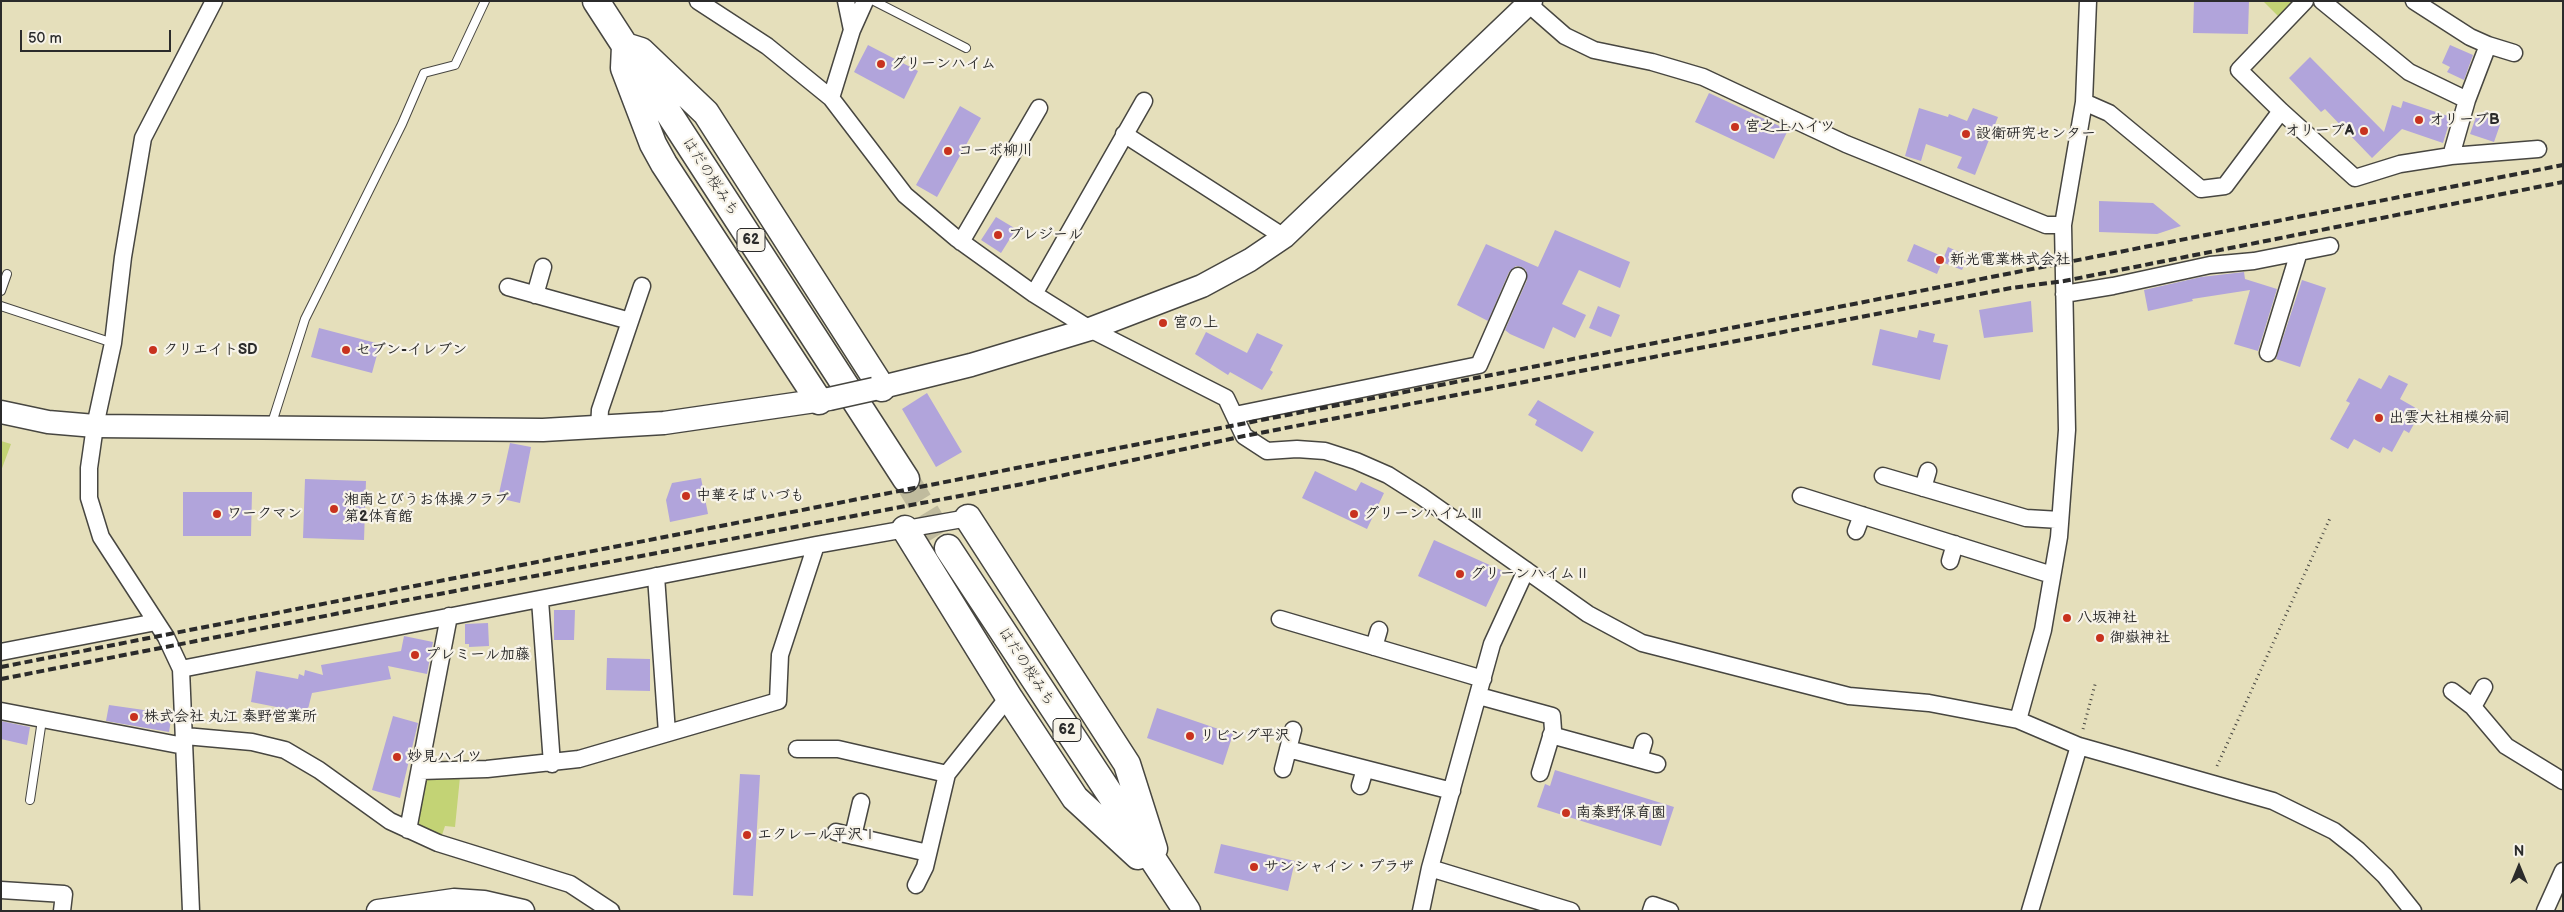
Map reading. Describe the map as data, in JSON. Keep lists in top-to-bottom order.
{
  "streets": {
    "main road": ["はだの桜みち", "62"]
  },
  "places": [
    "グリーンハイム",
    "オリーブB",
    "宮之上ハイツ",
    "オリーブA",
    "設衛研究センター",
    "コーポ柳川",
    "プレジール",
    "新光電業株式会社",
    "宮の上",
    "クリエイトSD",
    "セブン-イレブン",
    "出雲大社相模分祠",
    "中華そば いづも",
    "湘南とびうお体操クラブ 第2体育館",
    "ワークマン",
    "グリーンハイムⅢ",
    "グリーンハイムⅡ",
    "八坂神社",
    "御嶽神社",
    "プレミール加藤",
    "株式会社 丸江 秦野営業所",
    "リビング平沢",
    "妙見ハイツ",
    "南秦野保育園",
    "エクレール平沢Ⅰ",
    "サンシャイン・プラザ"
  ],
  "scale_bar": "50 m",
  "north": "top"
}
